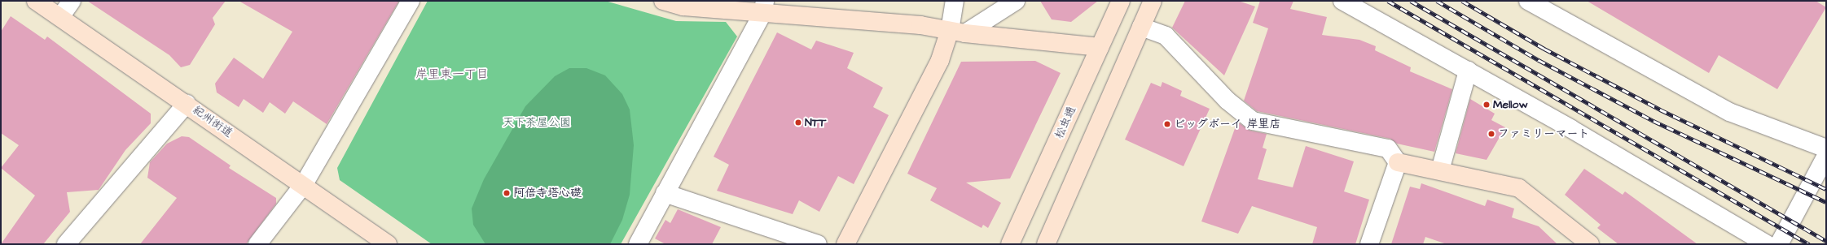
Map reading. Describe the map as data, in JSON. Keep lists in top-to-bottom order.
{
  "streets": {
    "street": ["紀州街道", "松虫通"]
  },
  "districts": ["岸里東一丁目"],
  "parks": ["天下茶屋公園"],
  "places": [
    "Mellow",
    "NTT",
    "ビッグボーイ 岸里店",
    "ファミリーマート",
    "阿倍寺塔心礎"
  ]
}
